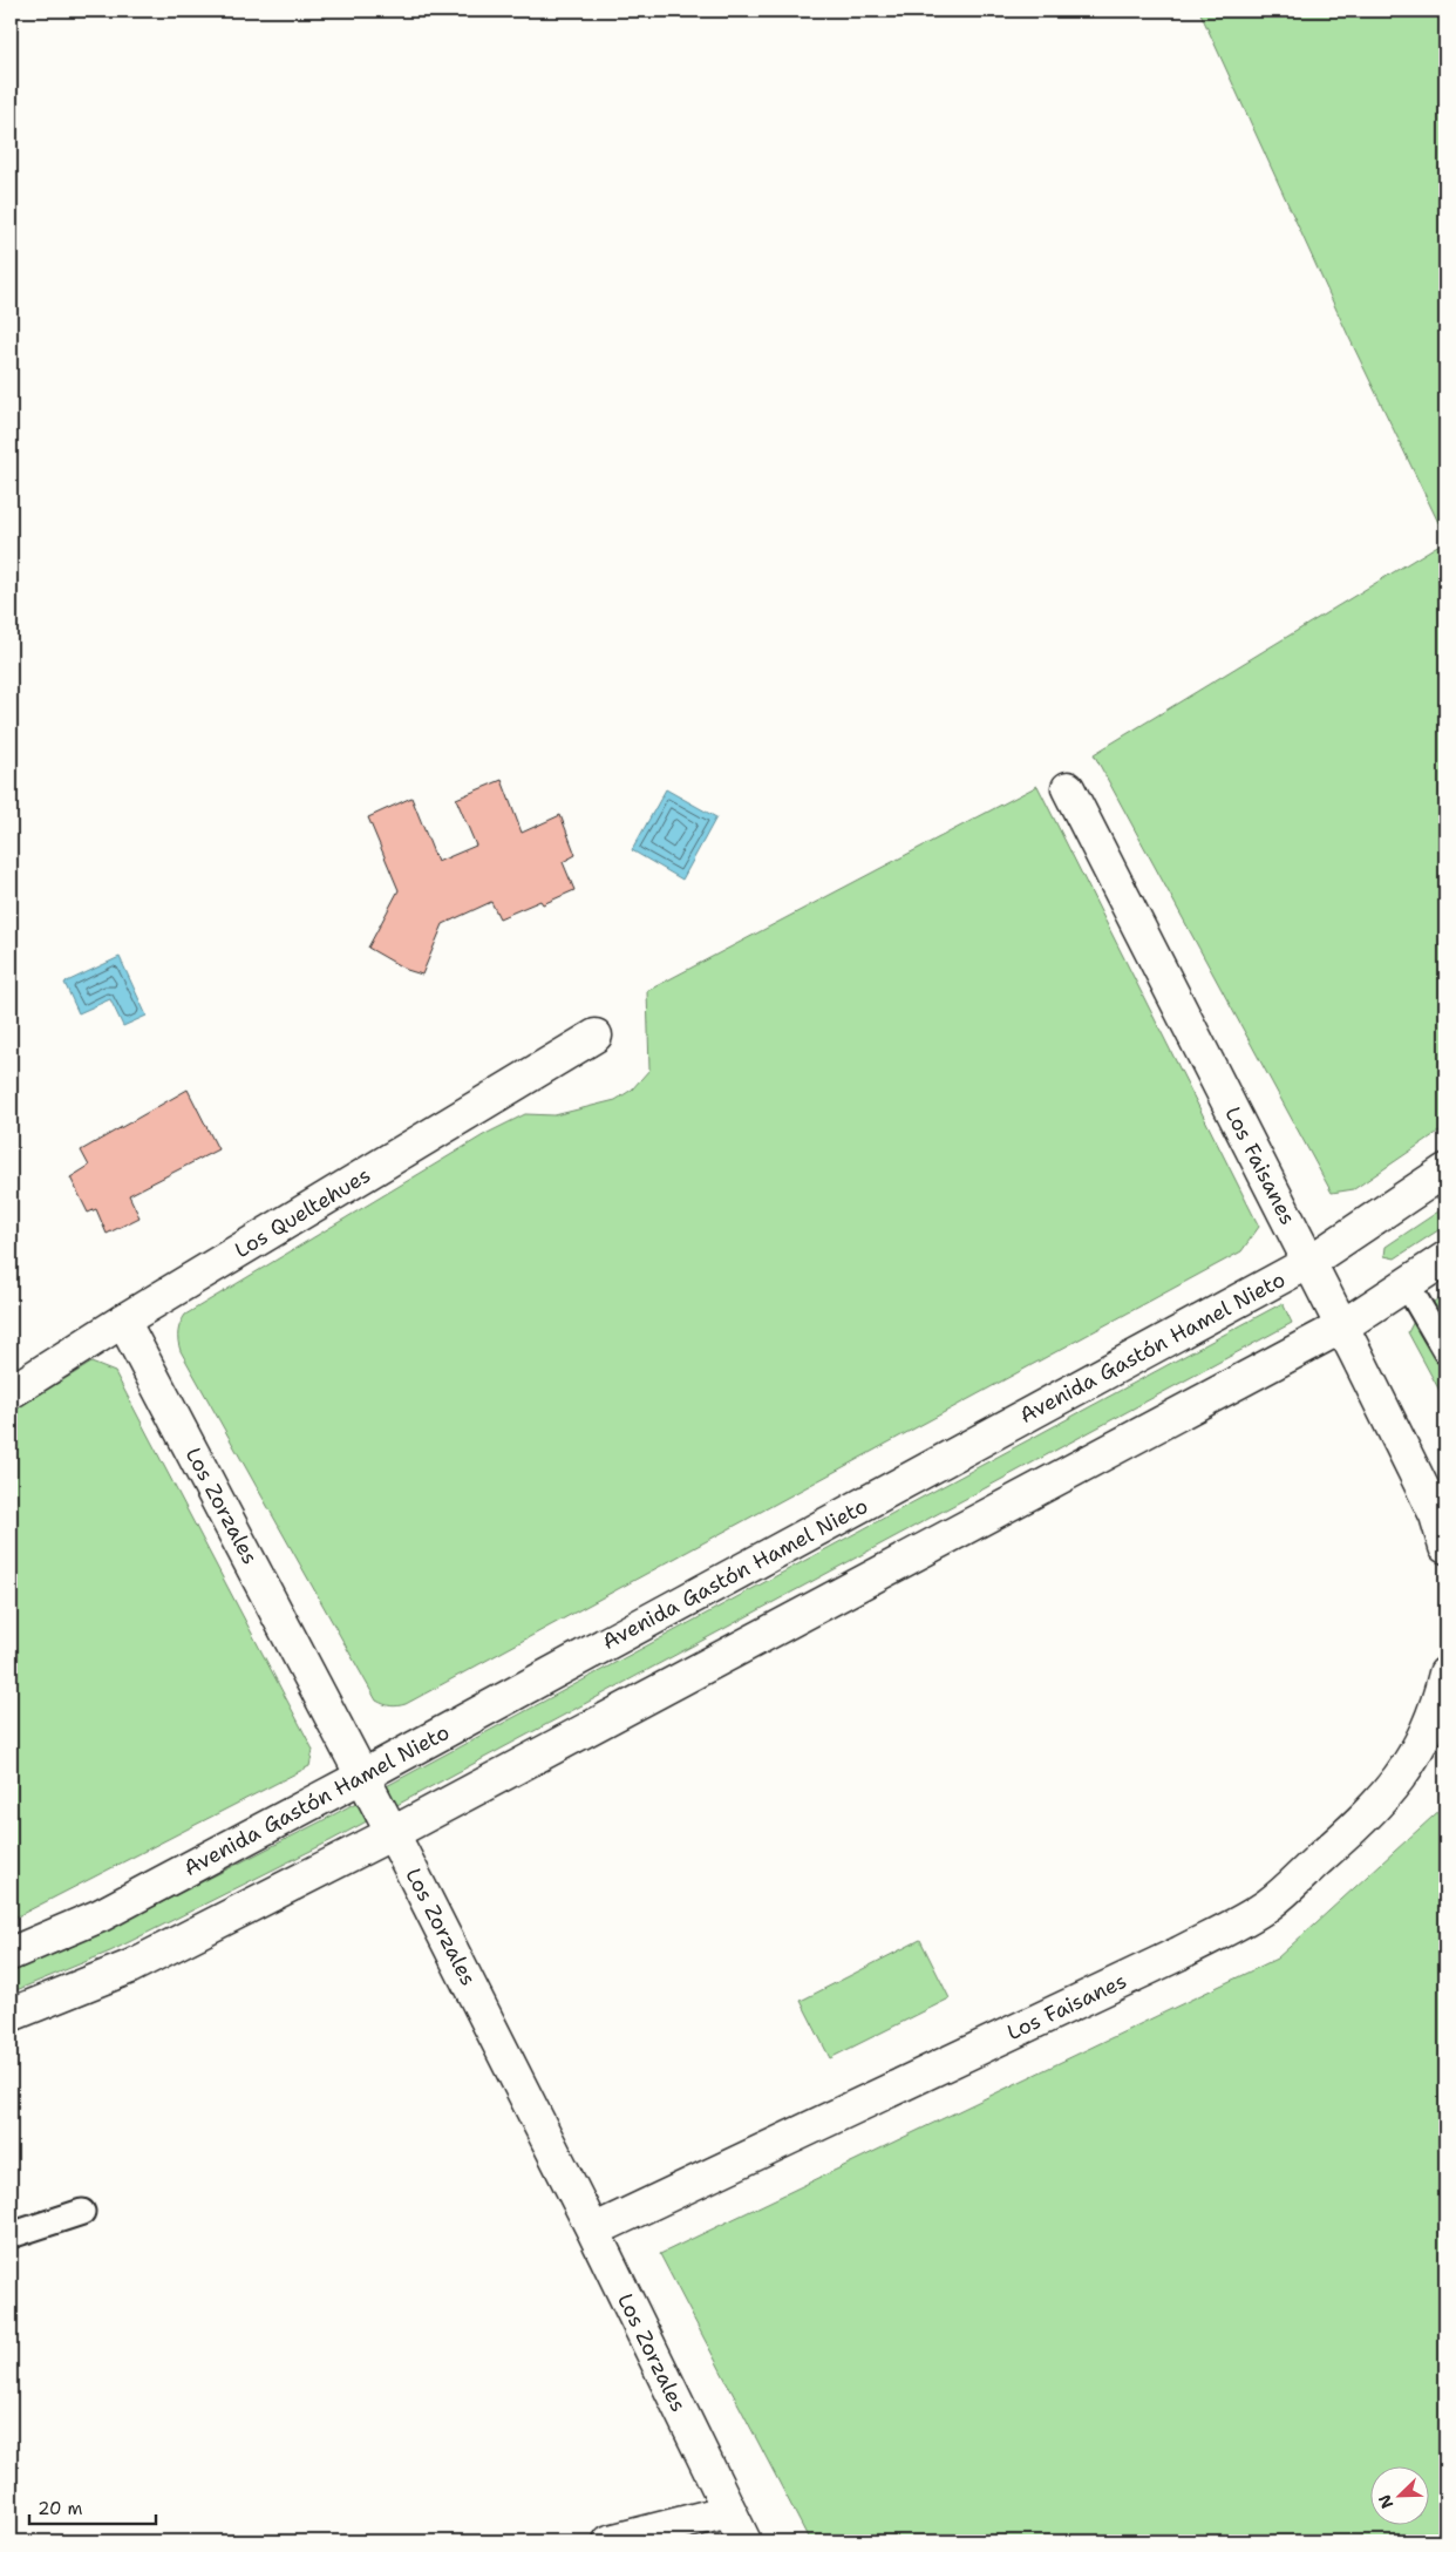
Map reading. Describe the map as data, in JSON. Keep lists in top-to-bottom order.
{
  "streets": {
    "street": [
      "Los Faisanes",
      "Los Queltehues",
      "Avenida Gastón Hamel Nieto",
      "Los Zorzales"
    ]
  },
  "crossings": [
    ["Los Faisanes", "Avenida Gastón Hamel Nieto"],
    ["Los Faisanes", "Los Zorzales"],
    ["Los Queltehues", "Los Zorzales"],
    ["Avenida Gastón Hamel Nieto", "Los Zorzales"]
  ],
  "scale_bar": "20 m",
  "north": "bottom left"
}
